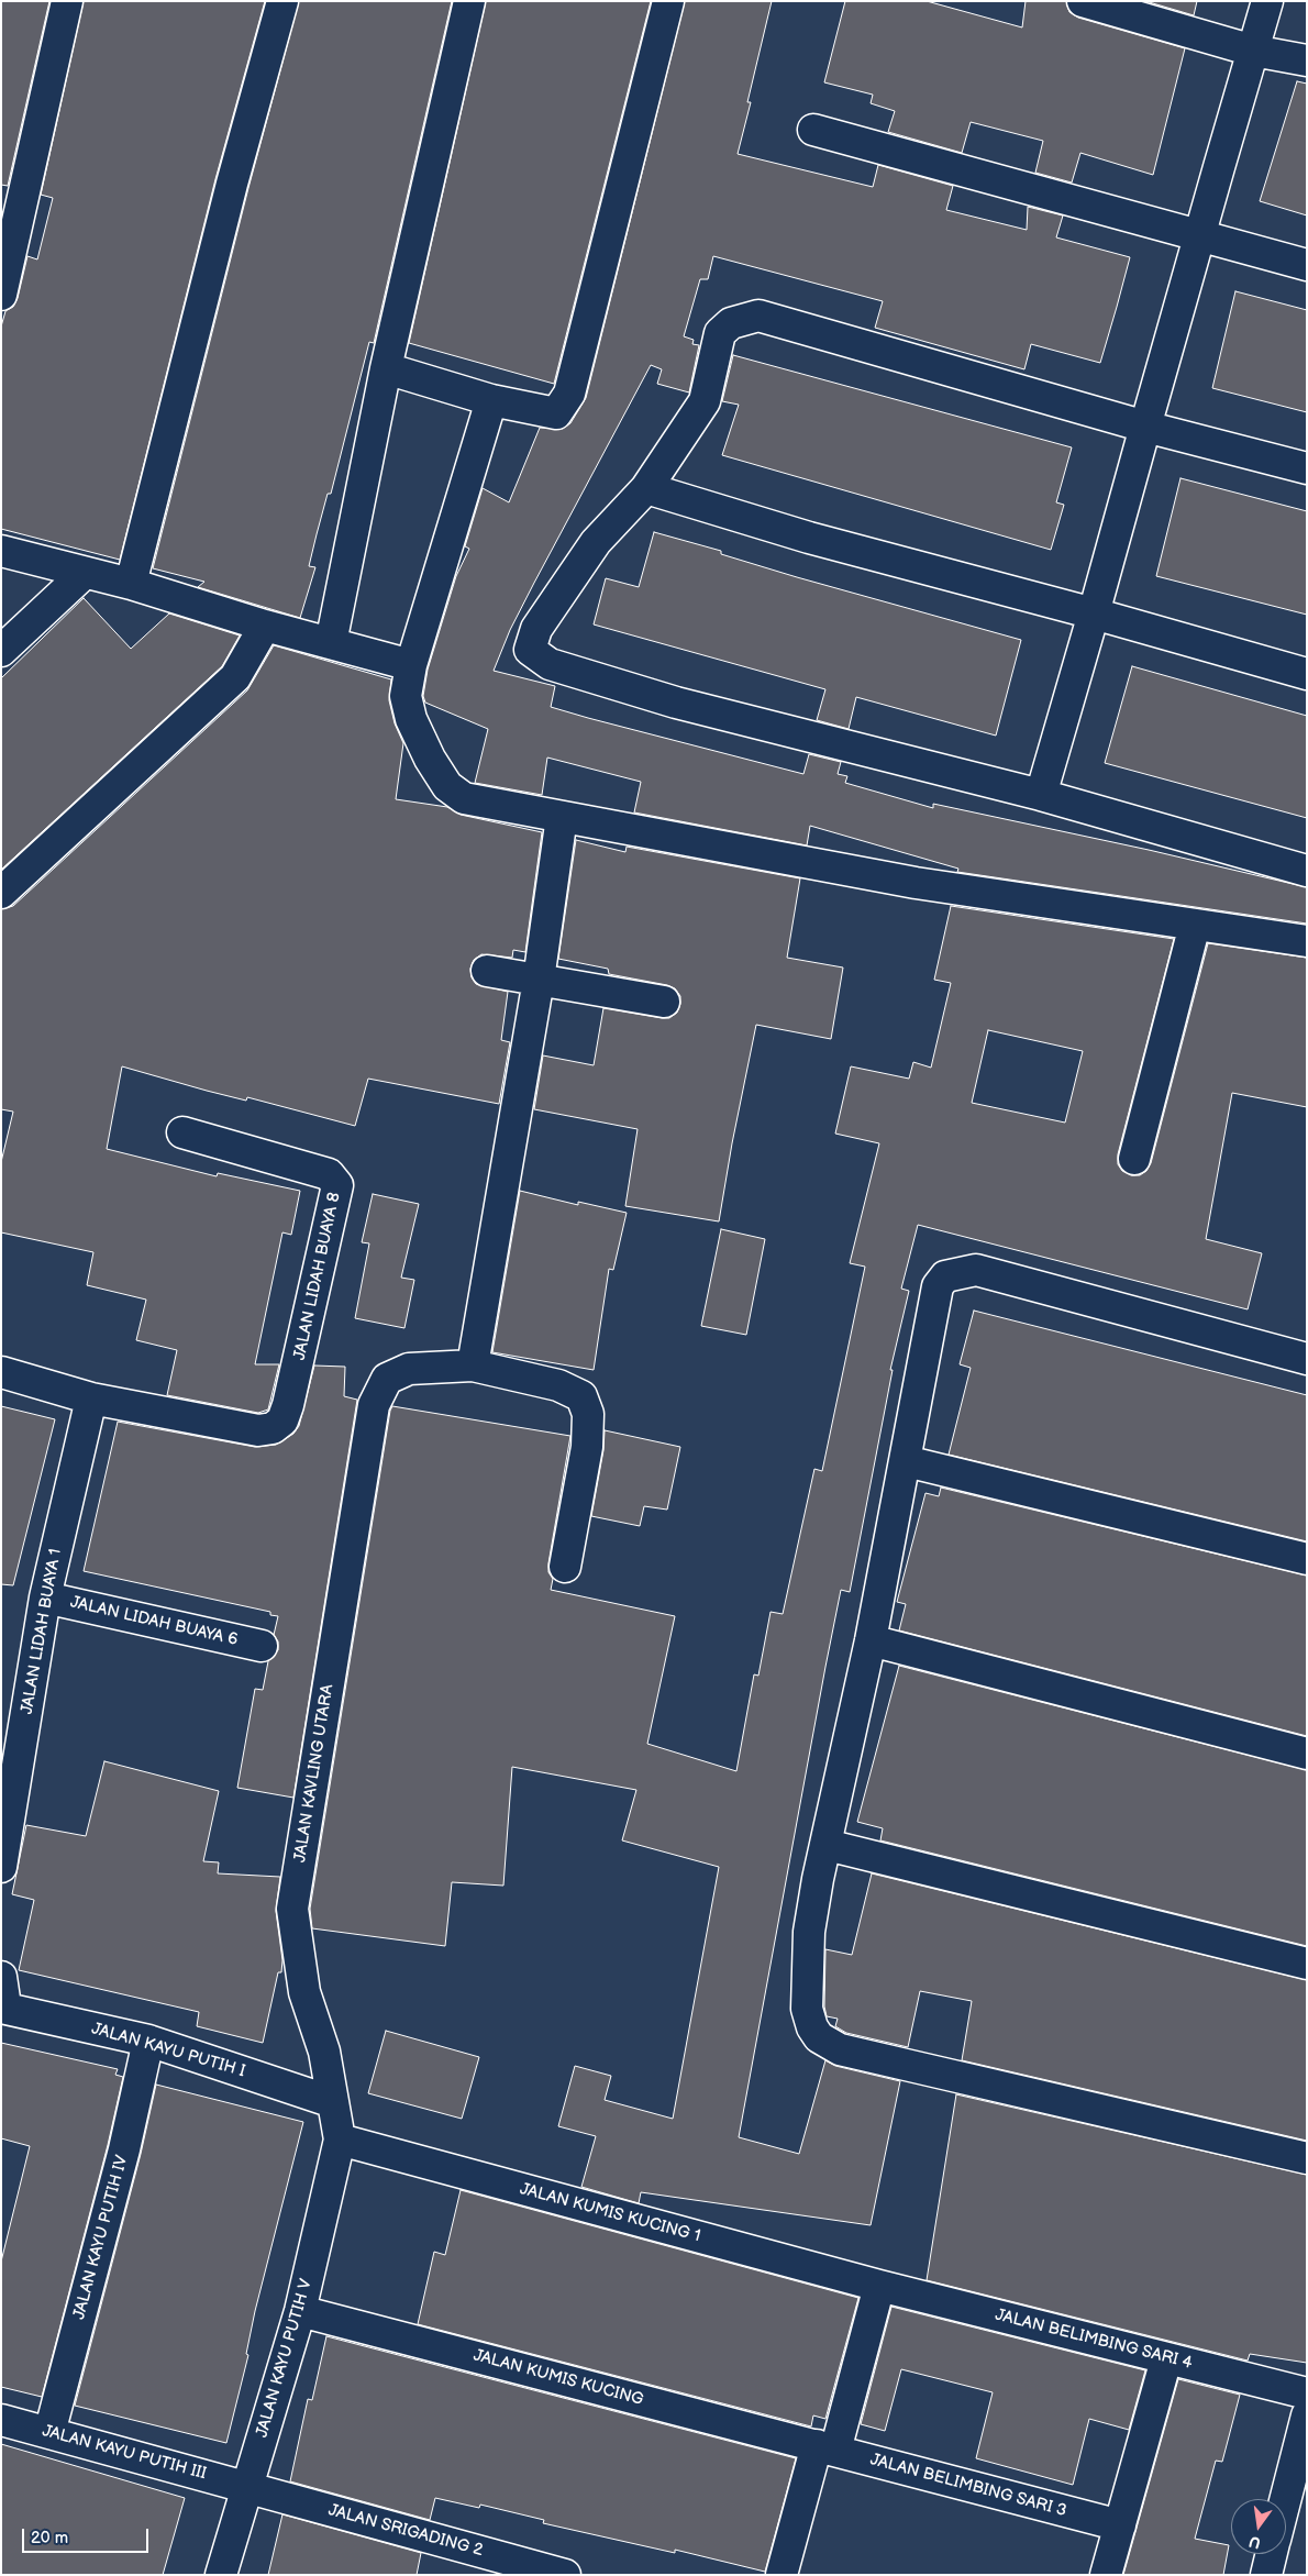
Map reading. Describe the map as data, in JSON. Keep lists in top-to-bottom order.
{
  "streets": {
    "street": [
      "JALAN LIDAH BUAYA 8",
      "JALAN LIDAH BUAYA 6",
      "JALAN LIDAH BUAYA 1",
      "JALAN KAVLING UTARA",
      "JALAN KAYU PUTIH I",
      "JALAN KUMIS KUCING 1",
      "JALAN KAYU PUTIH IV",
      "JALAN BELIMBING SARI 4",
      "JALAN KAYU PUTIH V",
      "JALAN KUMIS KUCING",
      "JALAN KAYU PUTIH III",
      "JALAN BELIMBING SARI 3",
      "JALAN SRIGADING 2"
    ]
  },
  "crossings": [
    ["JALAN LIDAH BUAYA 8", "JALAN LIDAH BUAYA 1"],
    ["JALAN LIDAH BUAYA 6", "JALAN LIDAH BUAYA 1"],
    ["JALAN KAVLING UTARA", "JALAN KAYU PUTIH I"],
    ["JALAN KAVLING UTARA", "JALAN KUMIS KUCING 1"],
    ["JALAN KAVLING UTARA", "JALAN KAYU PUTIH V"],
    ["JALAN KAYU PUTIH I", "JALAN KAYU PUTIH IV"],
    ["JALAN KUMIS KUCING 1", "JALAN BELIMBING SARI 4"],
    ["JALAN KUMIS KUCING 1", "JALAN KAYU PUTIH V"],
    ["JALAN KAYU PUTIH IV", "JALAN KAYU PUTIH III"],
    ["JALAN KAYU PUTIH V", "JALAN KUMIS KUCING"],
    ["JALAN KAYU PUTIH V", "JALAN KAYU PUTIH III"],
    ["JALAN KAYU PUTIH V", "JALAN SRIGADING 2"],
    ["JALAN KUMIS KUCING", "JALAN BELIMBING SARI 3"],
    ["JALAN KAYU PUTIH III", "JALAN SRIGADING 2"]
  ],
  "scale_bar": "20 m",
  "north": "bottom"
}
